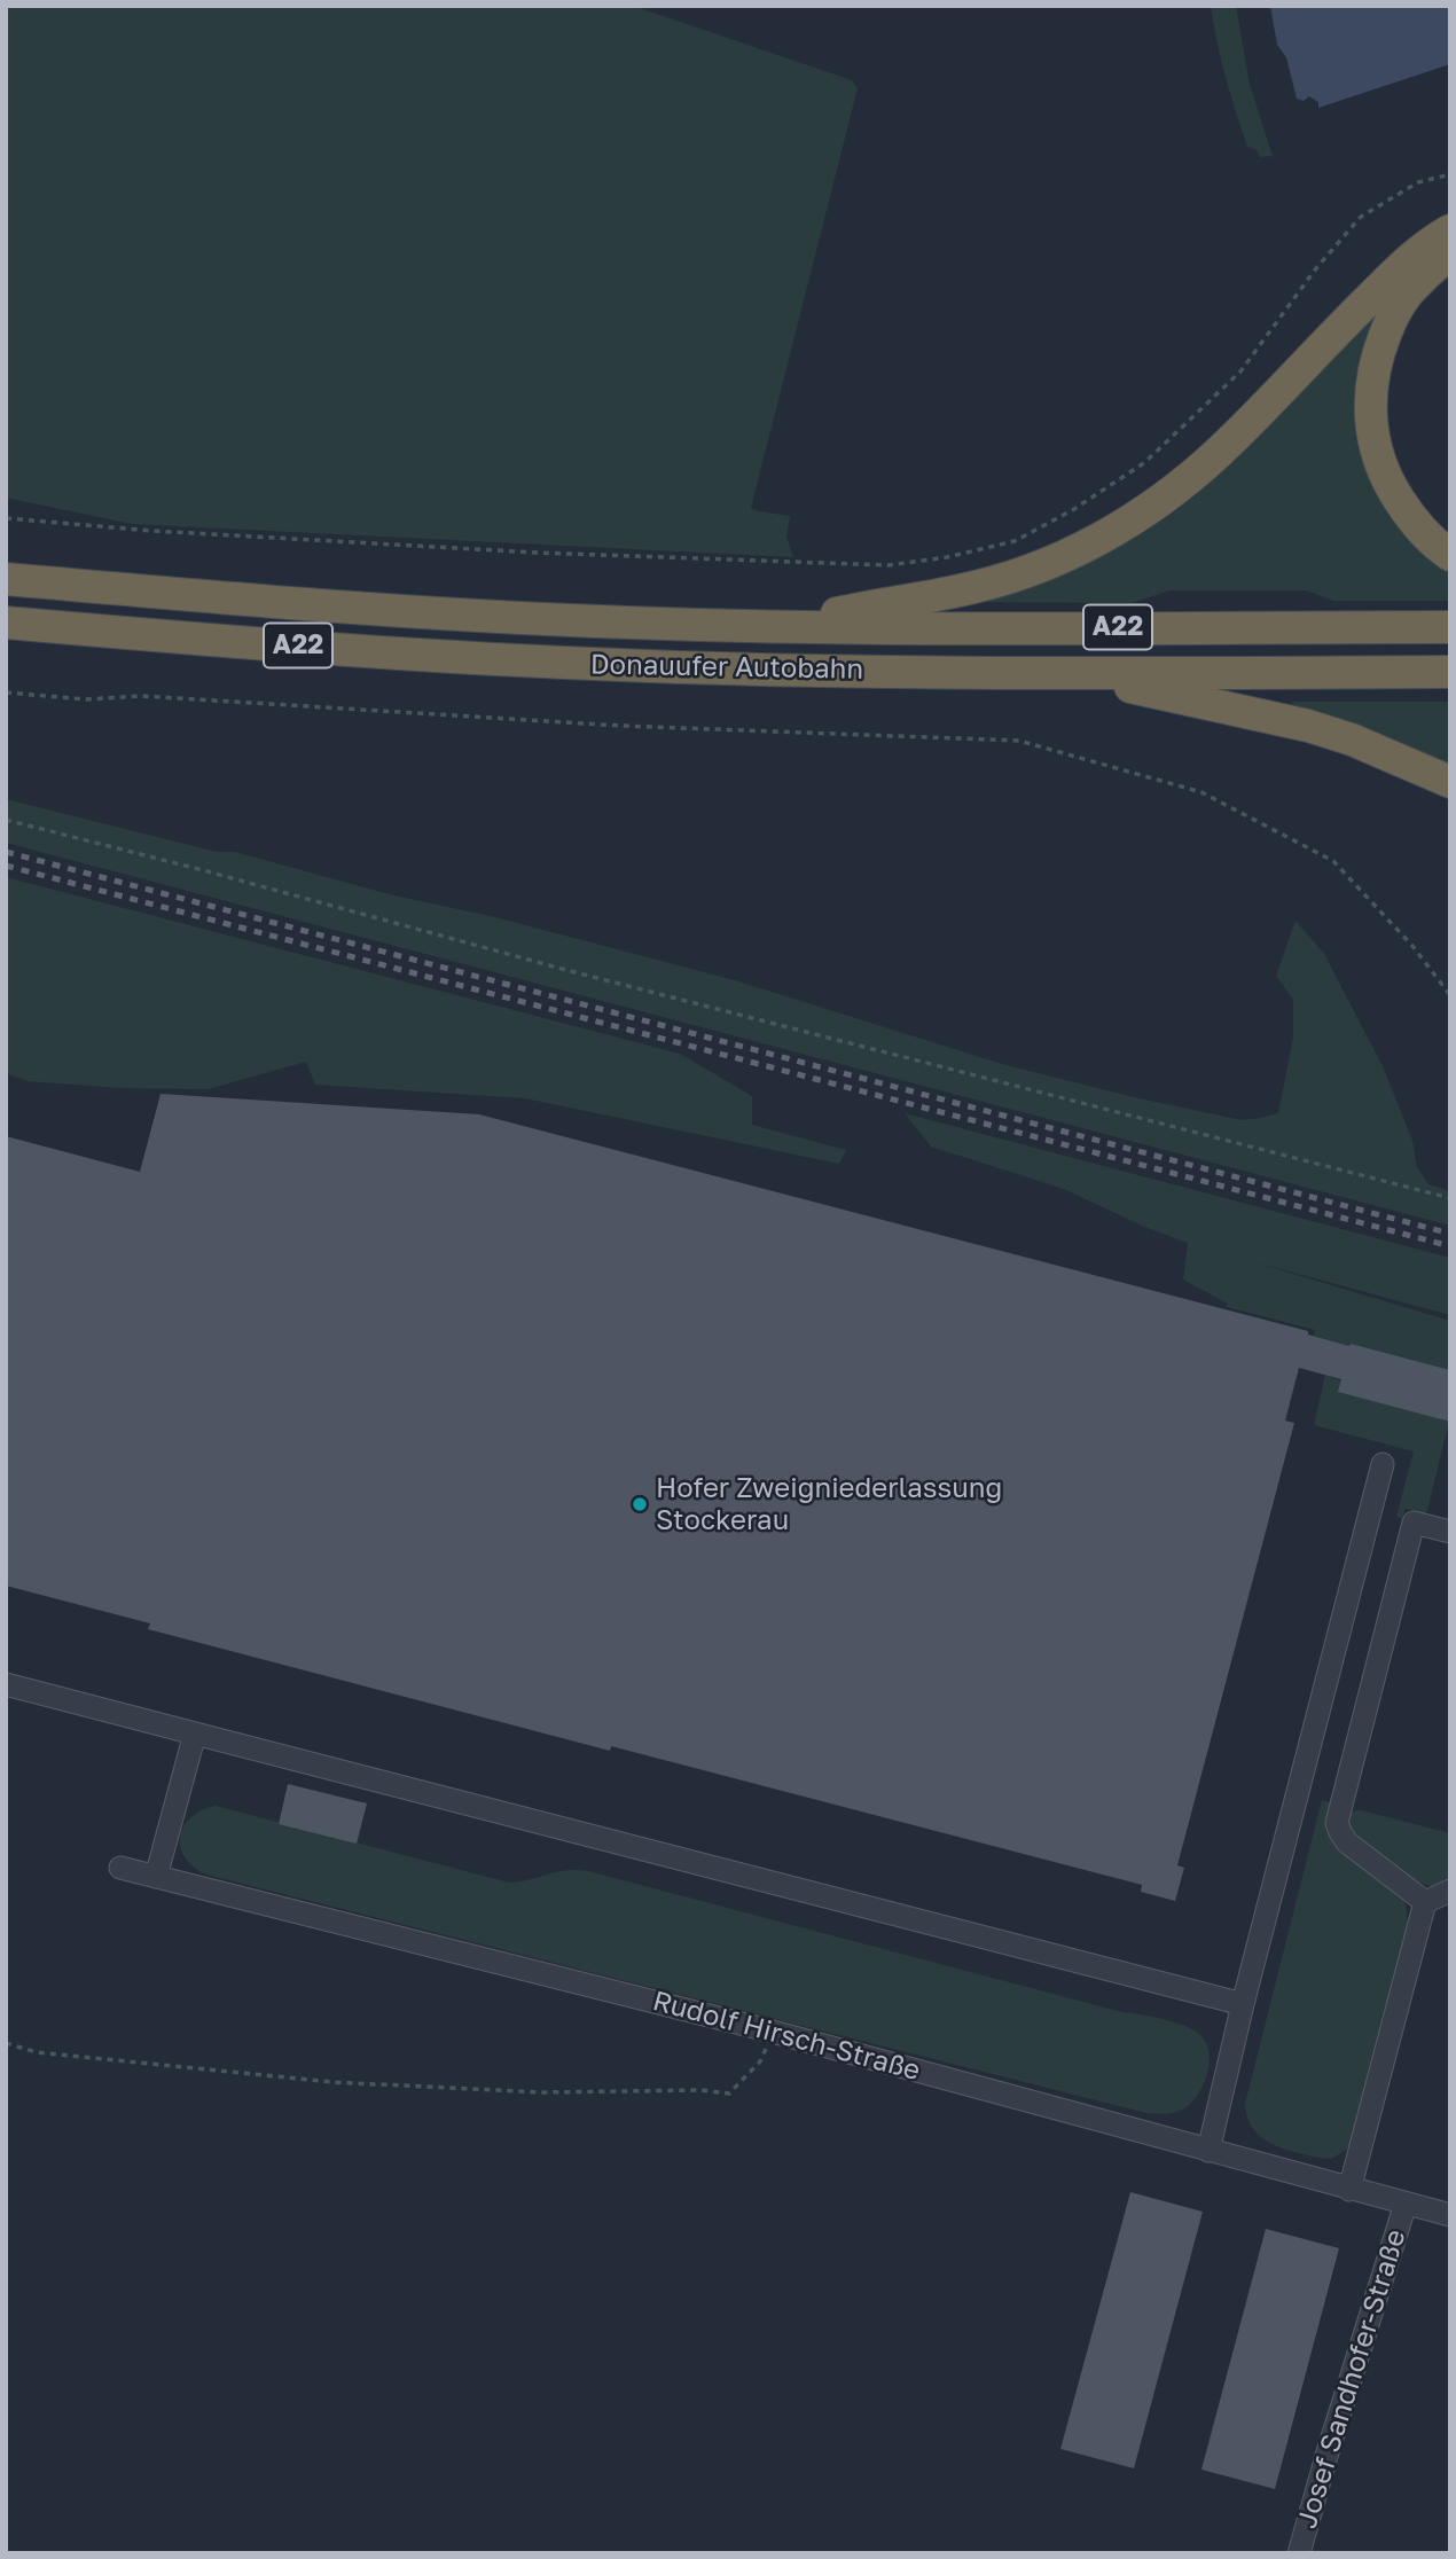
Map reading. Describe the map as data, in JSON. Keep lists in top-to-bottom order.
{
  "streets": {
    "highway": ["A22", "Donauufer Autobahn"],
    "street": ["Rudolf Hirsch-Straße", "Josef Sandhofer-Straße"]
  },
  "crossings": [
    ["Rudolf Hirsch-Straße", "Josef Sandhofer-Straße"]
  ],
  "places": ["Hofer Zweigniederlassung Stockerau"]
}
